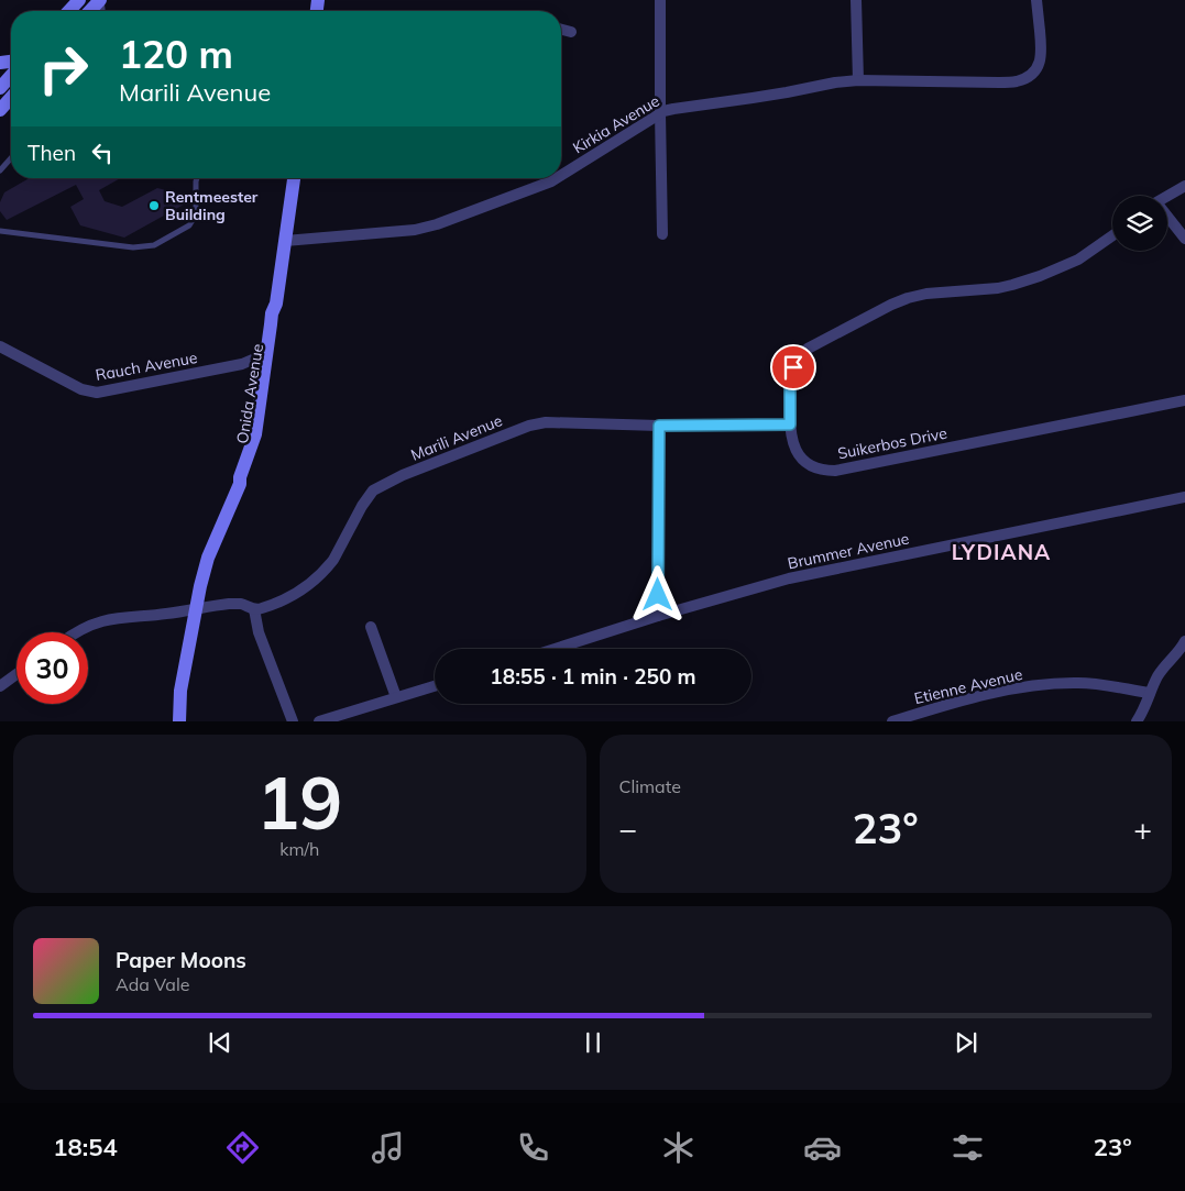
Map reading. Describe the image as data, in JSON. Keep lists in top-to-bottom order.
{
  "streets": {
    "street": [
      "Kirkia Avenue",
      "Rauch Avenue",
      "Onida Avenue",
      "Marili Avenue",
      "Suikerbos Drive",
      "Brummer Avenue",
      "Etienne Avenue"
    ]
  },
  "crossings": [
    ["Kirkia Avenue", "Onida Avenue"],
    ["Rauch Avenue", "Onida Avenue"],
    ["Onida Avenue", "Marili Avenue"],
    ["Marili Avenue", "Suikerbos Drive"]
  ],
  "districts": ["LYDIANA"],
  "places": ["Rentmeester Building"],
  "page": {
    "turn": ["120 m", "Marili Avenue"],
    "then": "Then",
    "limit": "30",
    "trip": "18:55 · 1 min · 250 m",
    "tile": [
      ["19", "km/h"],
      "Climate"
    ],
    "heat": ["−", "23°", "+"],
    "song": ["Paper Moons", "Ada Vale"],
    "tabs": ["18:54", "23°"]
  }
}
